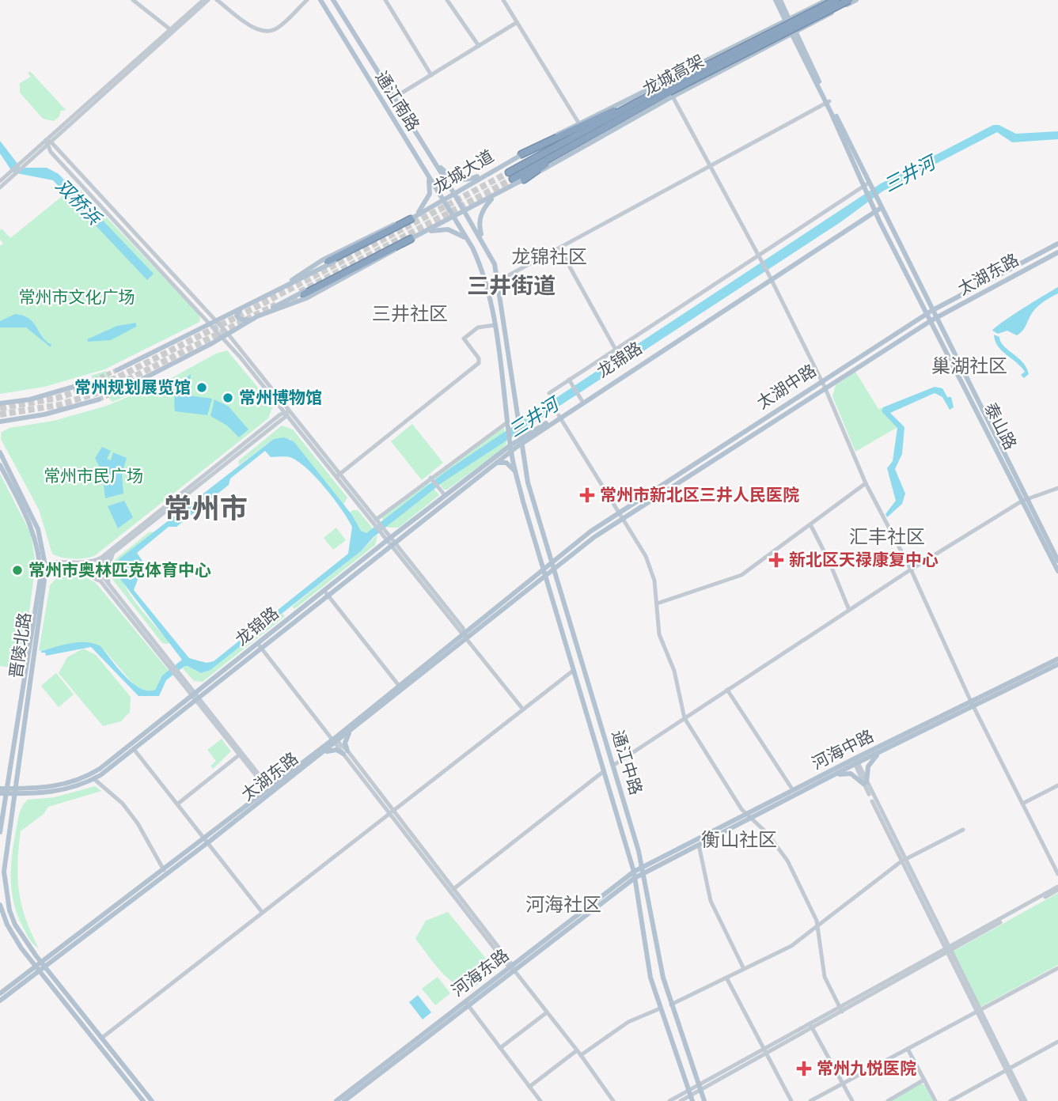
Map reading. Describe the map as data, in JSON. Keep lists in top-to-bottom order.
{
  "streets": {
    "highway": ["龙城高架"],
    "main road": [
      "通江南路",
      "龙城大道",
      "太湖东路",
      "龙锦路",
      "太湖中路",
      "泰山路",
      "晋陵北路",
      "河海中路",
      "通江中路",
      "河海东路"
    ]
  },
  "crossings": [
    ["通江南路", "龙城大道"],
    ["太湖东路", "太湖中路"],
    ["太湖东路", "泰山路"],
    ["太湖东路", "晋陵北路"],
    ["太湖东路", "通江中路"],
    ["龙锦路", "泰山路"],
    ["龙锦路", "晋陵北路"],
    ["龙锦路", "通江中路"],
    ["太湖中路", "泰山路"],
    ["太湖中路", "通江中路"],
    ["河海中路", "通江中路"],
    ["河海中路", "河海东路"],
    ["通江中路", "河海东路"]
  ],
  "districts": [
    "龙锦社区",
    "三井街道",
    "三井社区",
    "巢湖社区",
    "常州市",
    "汇丰社区",
    "衡山社区",
    "河海社区"
  ],
  "water": ["三井河", "双桥浜"],
  "parks": ["常州市文化广场", "常州市民广场"],
  "places": {
    "other": ["常州规划展览馆", "常州博物馆", "常州市奥林匹克体育中心"],
    "health": ["常州市新北区三井人民医院", "新北区天禄康复中心", "常州九悦医院"]
  }
}
